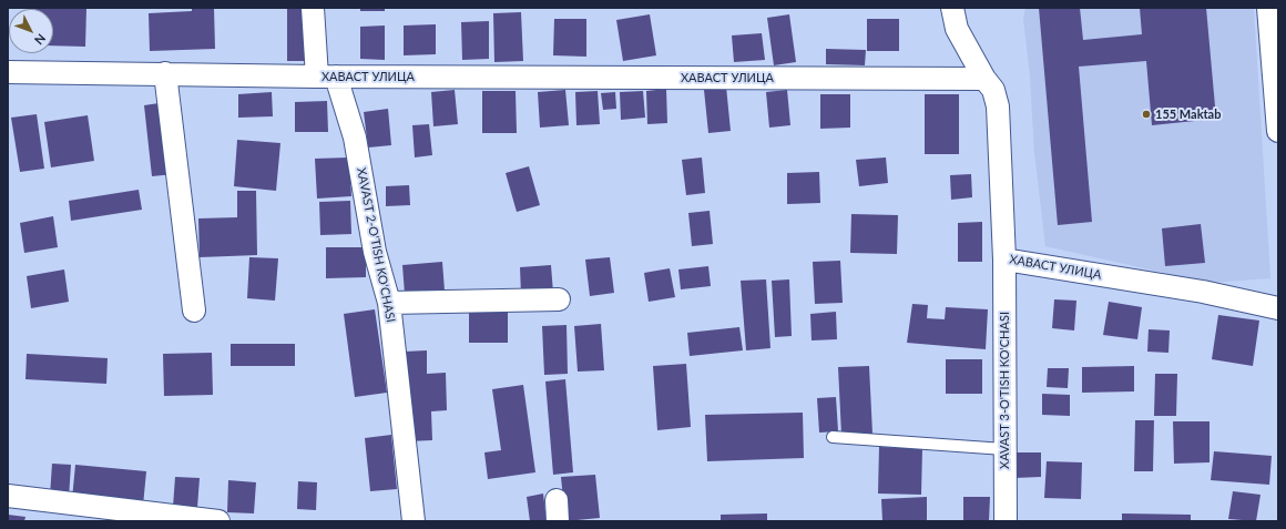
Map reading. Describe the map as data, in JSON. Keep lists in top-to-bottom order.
{
  "streets": {
    "street": ["ХАВАСТ УЛИЦА", "XAVAST 2-O'TISH KO'CHASI", "XAVAST 3-O'TISH KO'CHASI"]
  },
  "crossings": [
    ["ХАВАСТ УЛИЦА", "XAVAST 2-O'TISH KO'CHASI"],
    ["ХАВАСТ УЛИЦА", "XAVAST 3-O'TISH KO'CHASI"]
  ],
  "places": ["155 Maktab"],
  "north": "bottom right"
}
